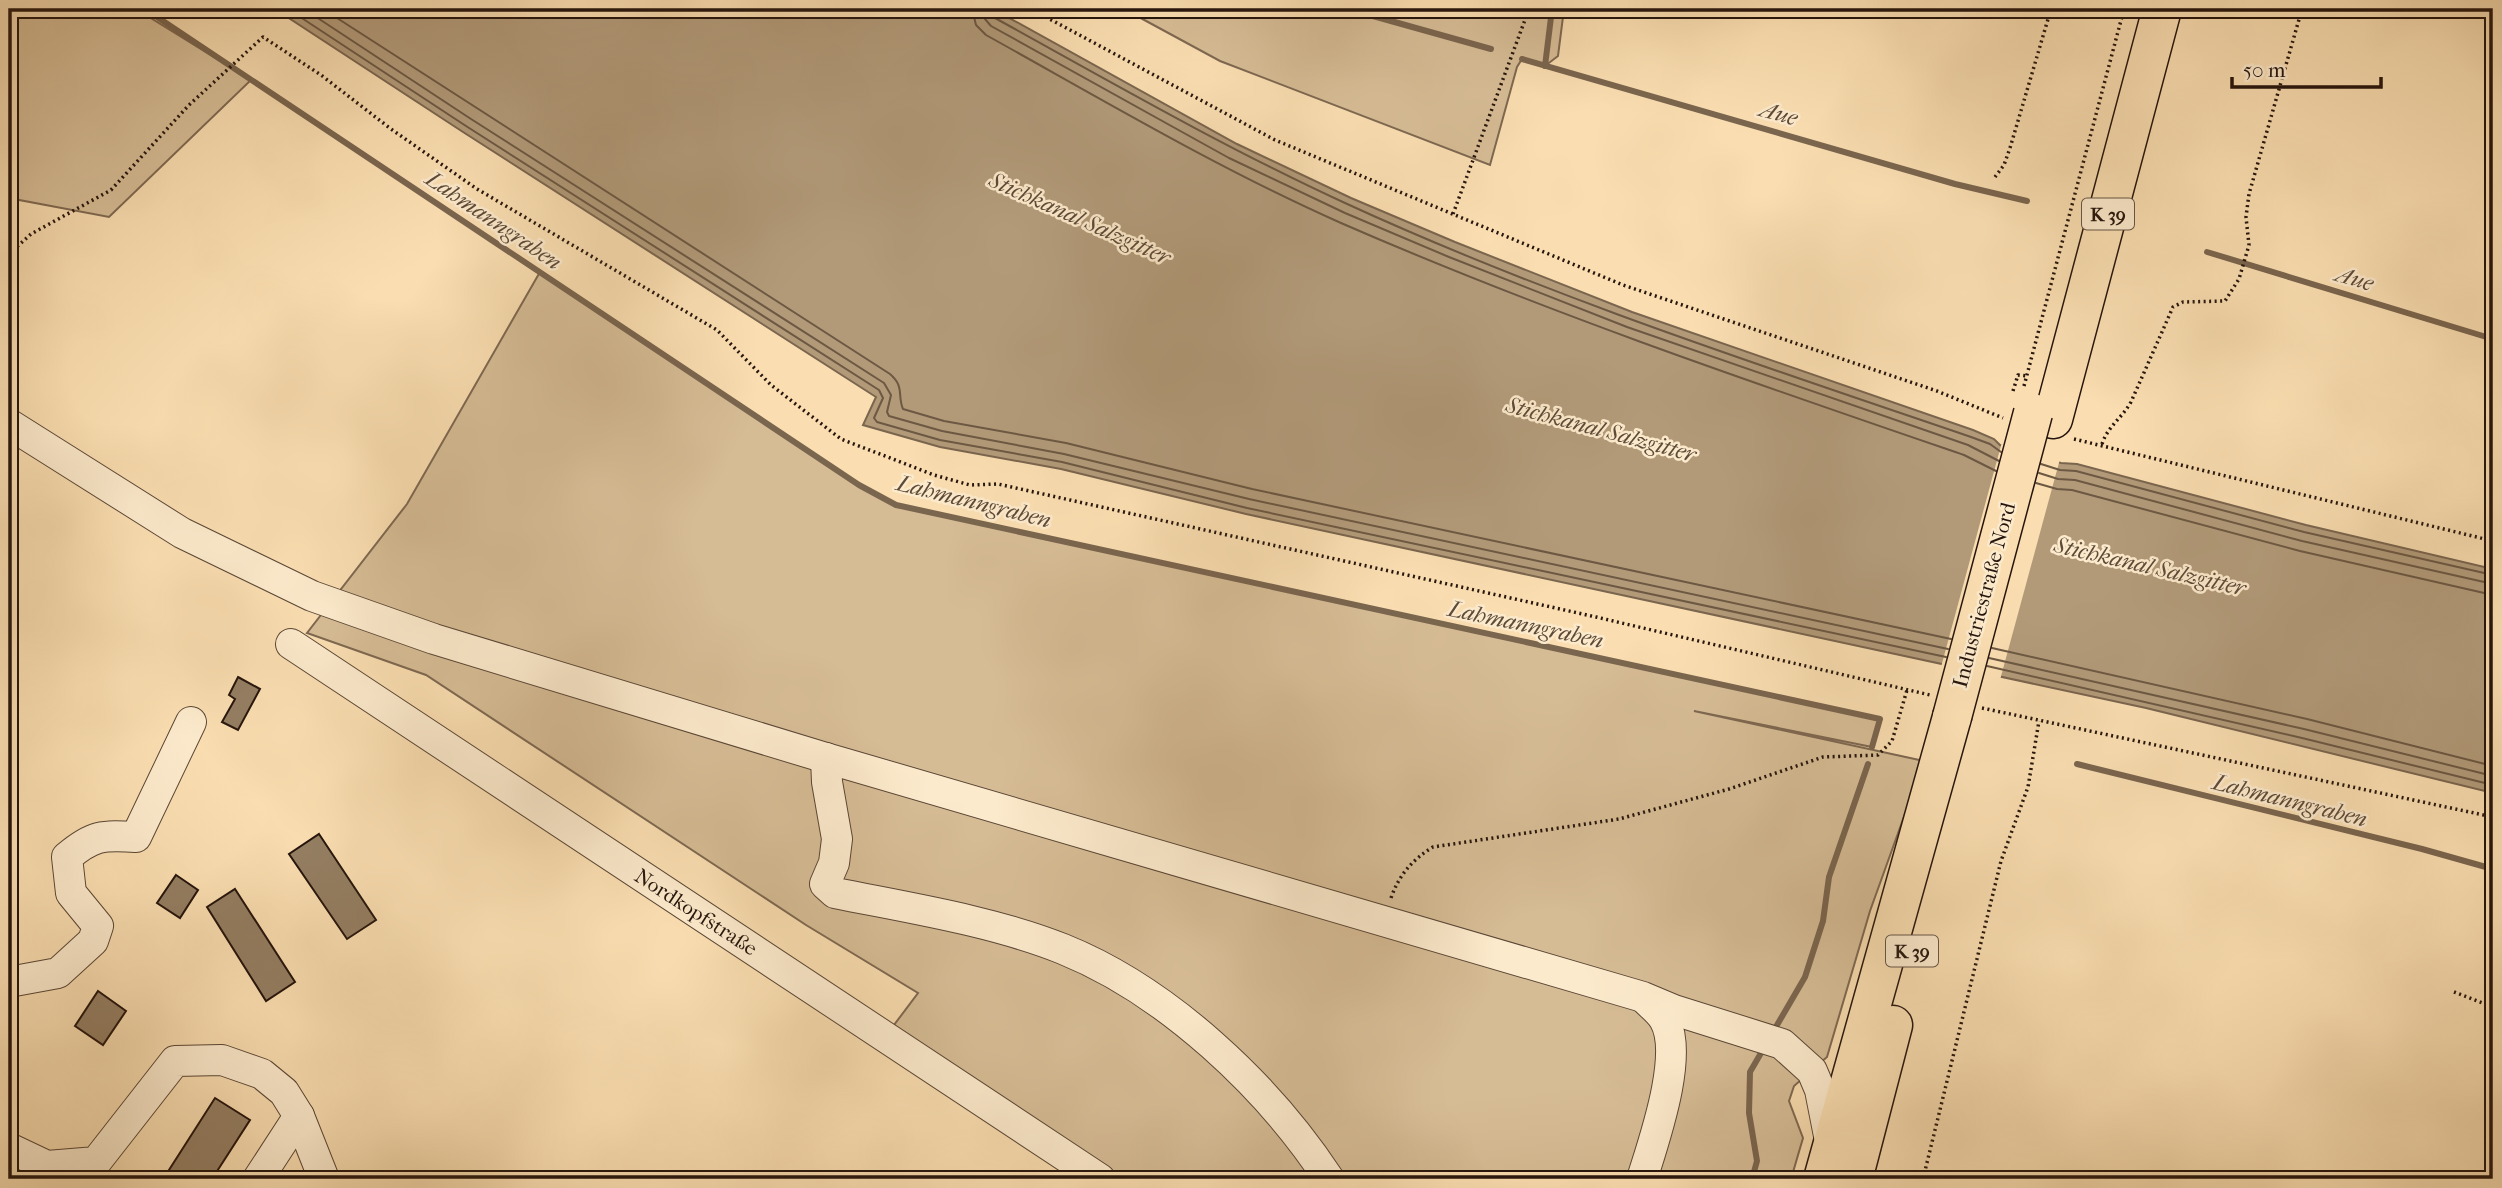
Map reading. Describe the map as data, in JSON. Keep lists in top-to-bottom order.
{
  "streets": {
    "highway": ["K 39", "Industriestraße Nord"],
    "lane": ["Nordkopfstraße"]
  },
  "water": ["Aue", "Stichkanal Salzgitter", "Lahmanngraben"],
  "scale_bar": "50 m"
}
